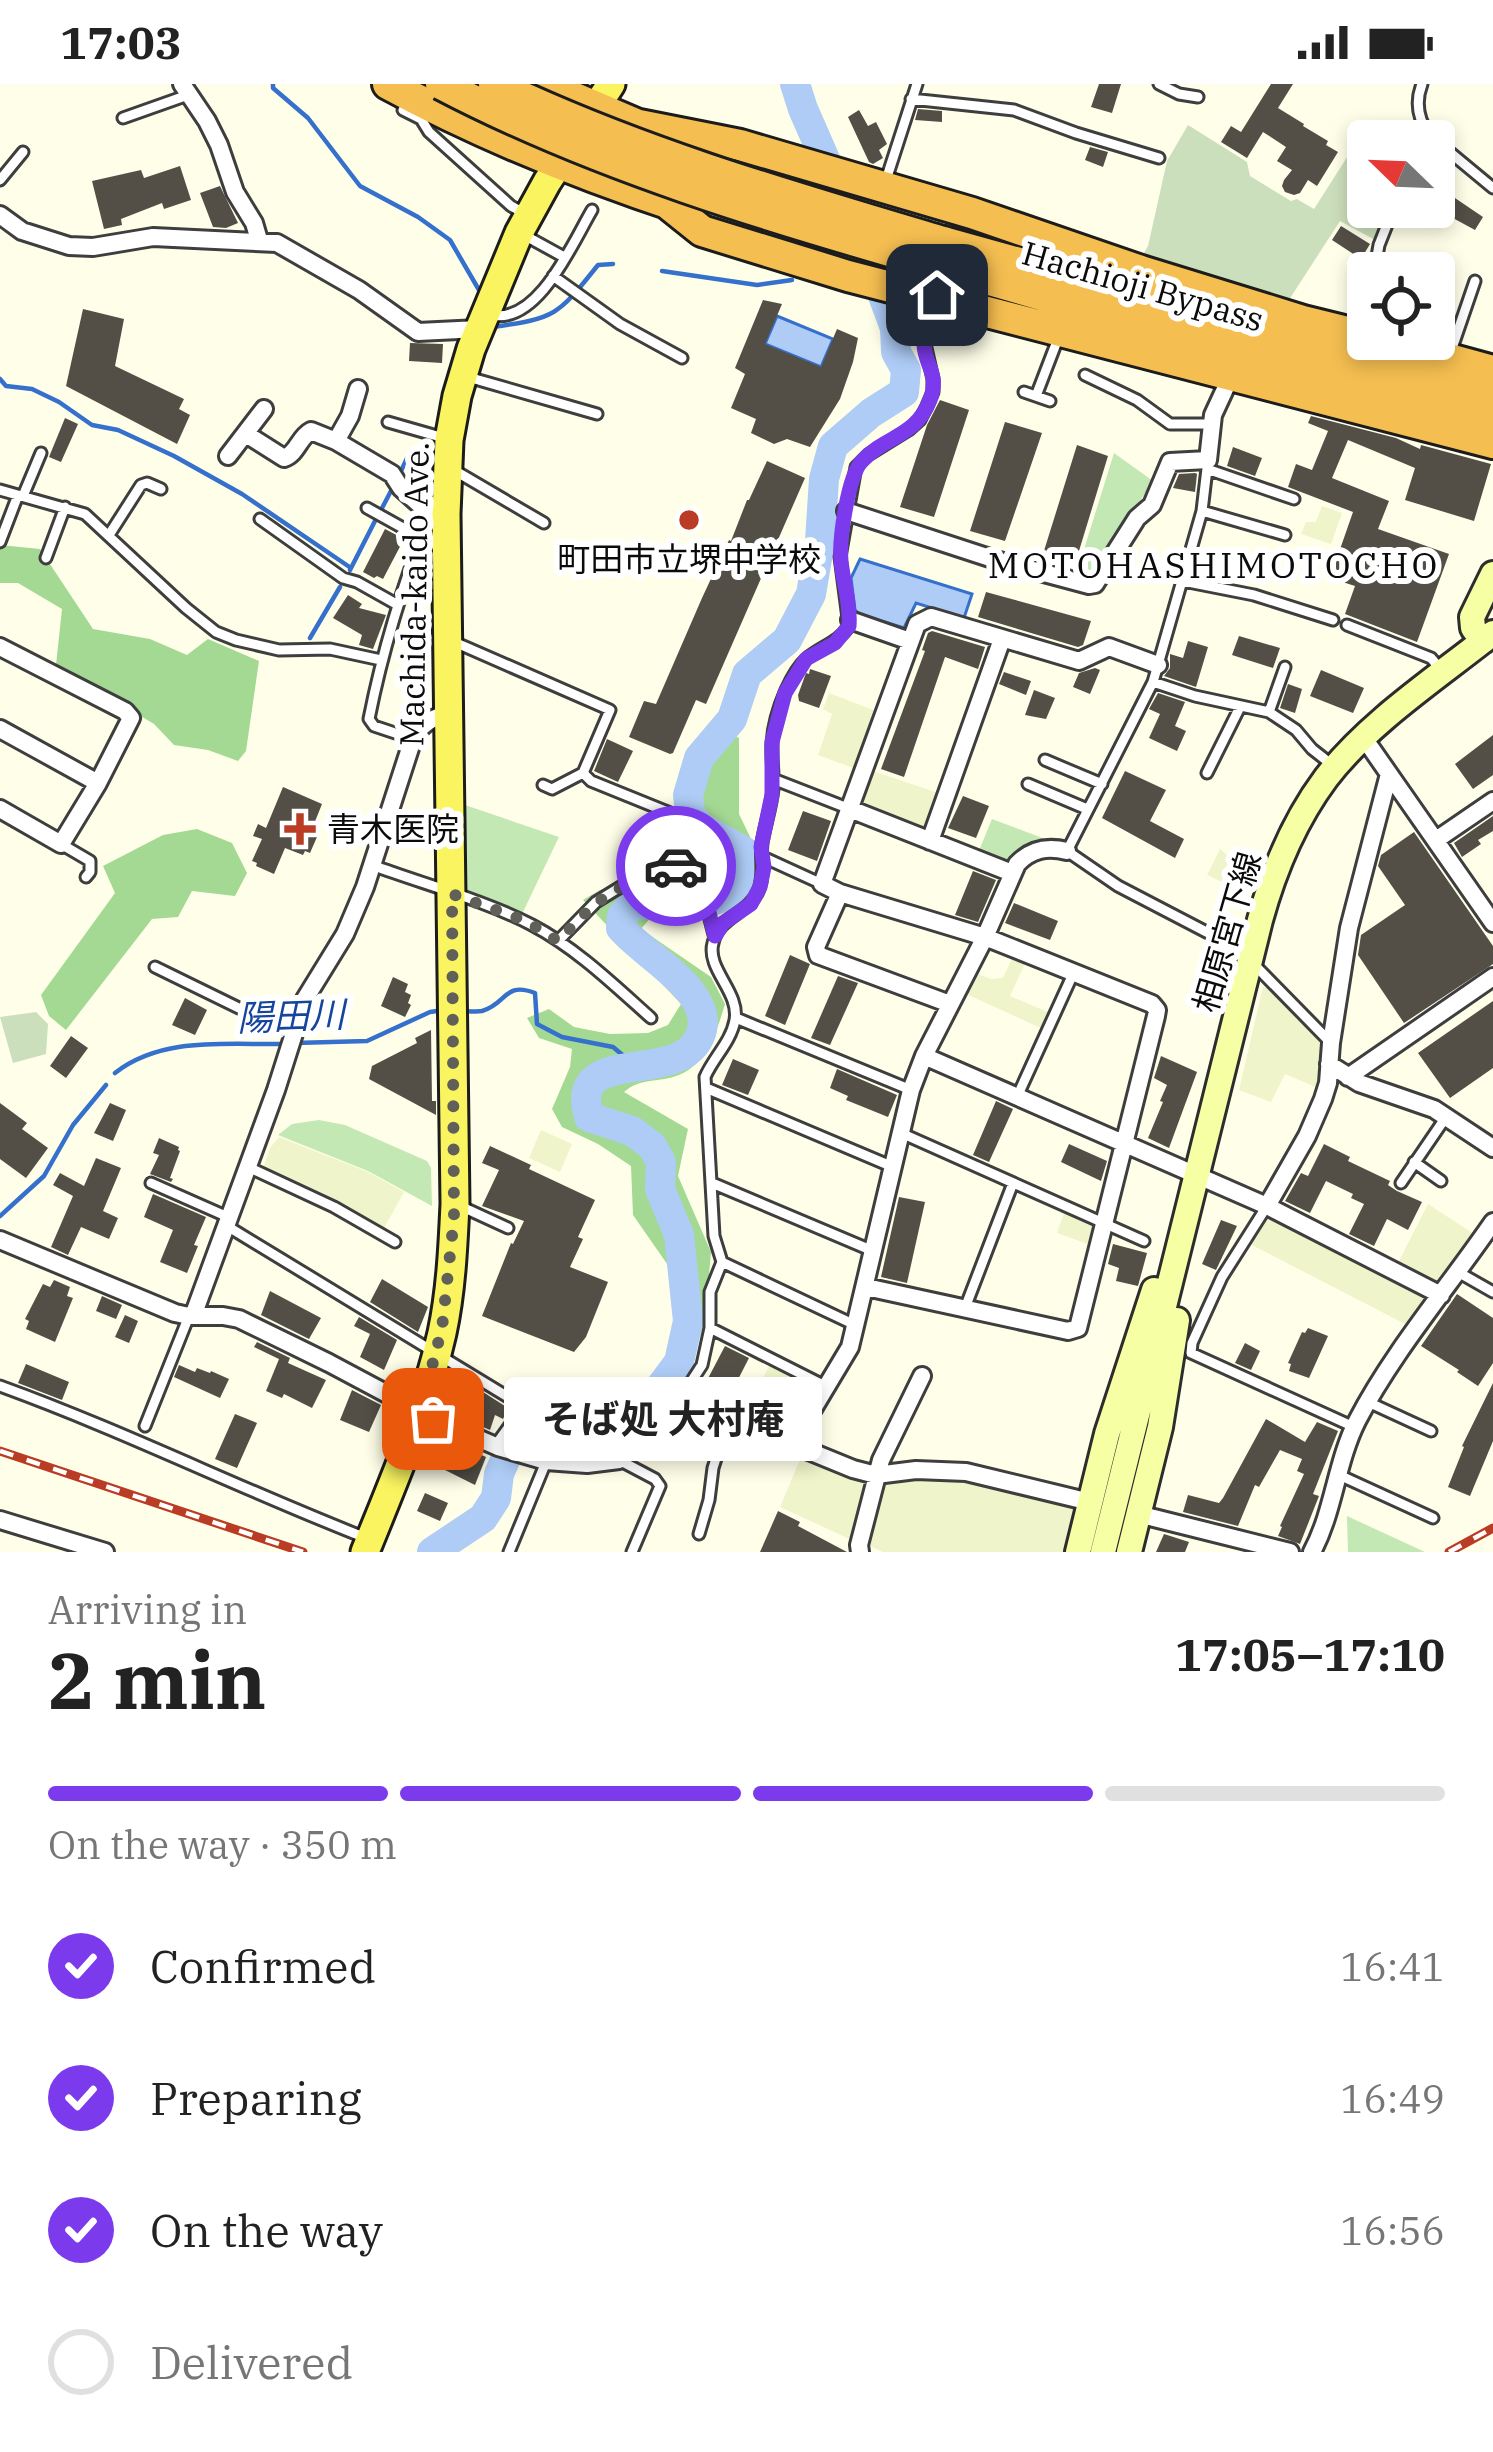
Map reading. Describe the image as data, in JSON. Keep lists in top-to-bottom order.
{
  "streets": {
    "highway": ["Hachioji Bypass"],
    "main road": ["Machida-kaido Ave."],
    "street": ["相原宮下線"]
  },
  "districts": ["MOTOHASHIMOTOCHO"],
  "water": ["陽田川"],
  "places": {
    "other": ["町田市立堺中学校", "そば処 大村庵"],
    "health": ["青木医院"]
  },
  "north": "top left",
  "page": {
    "status": "17:03",
    "bubble": "そば処 大村庵",
    "heading": ["2 min", "Arriving in", "17:05–17:10"],
    "bar": "On the way · 350 m",
    "list": [
      ["Confirmed", "16:41"],
      ["Preparing", "16:49"],
      ["On the way", "16:56"],
      "Delivered"
    ]
  }
}
